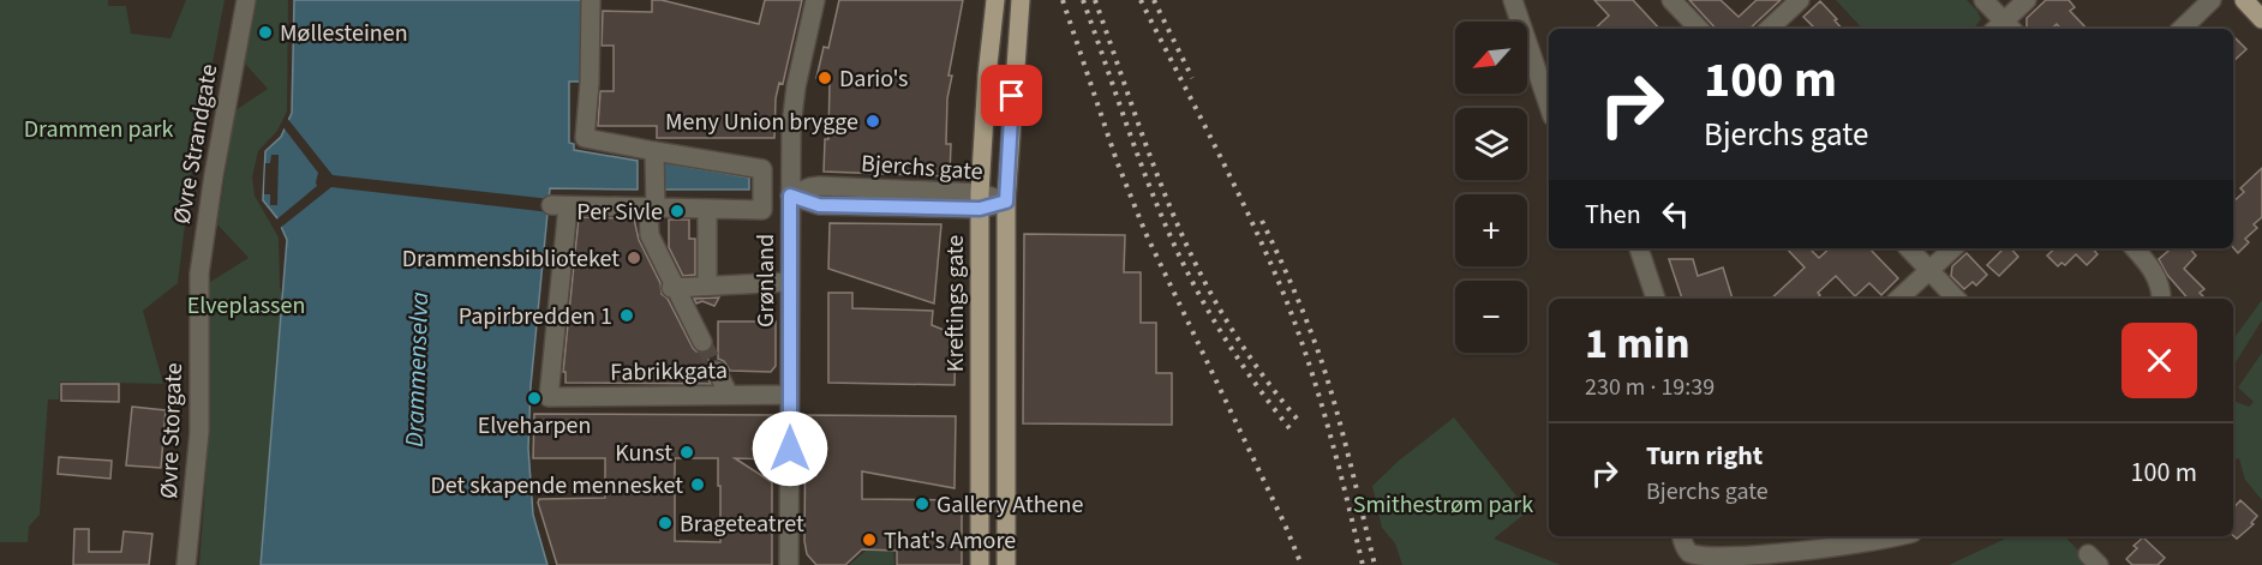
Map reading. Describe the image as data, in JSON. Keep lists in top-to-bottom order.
{
  "streets": {
    "main road": ["Kreftings gate"],
    "street": [
      "Øvre Strandgate",
      "Bjerchs gate",
      "Grønland",
      "Fabrikkgata",
      "Øvre Storgate"
    ]
  },
  "crossings": [
    ["Øvre Strandgate", "Øvre Storgate"],
    ["Bjerchs gate", "Grønland"],
    ["Bjerchs gate", "Kreftings gate"],
    ["Grønland", "Fabrikkgata"]
  ],
  "water": ["Drammenselva"],
  "parks": ["Drammen park", "Elveplassen", "Smithestrøm park"],
  "places": [
    "Møllesteinen",
    "Dario's",
    "Meny Union brygge",
    "Per Sivle",
    "Drammensbiblioteket",
    "Papirbredden 1",
    "Elveharpen",
    "Kunst",
    "Det skapende mennesket",
    "Gallery Athene",
    "Brageteatret",
    "That's Amore"
  ],
  "north": "bottom left",
  "page": {
    "map_buttons": ["+", "−"],
    "turn": ["100 m", "Bjerchs gate"],
    "then": "Then",
    "heading": ["1 min", "230 m · 19:39"],
    "list": [
      {
        "name": "Turn right",
        "note": "Bjerchs gate",
        "value": "100 m"
      }
    ]
  }
}
